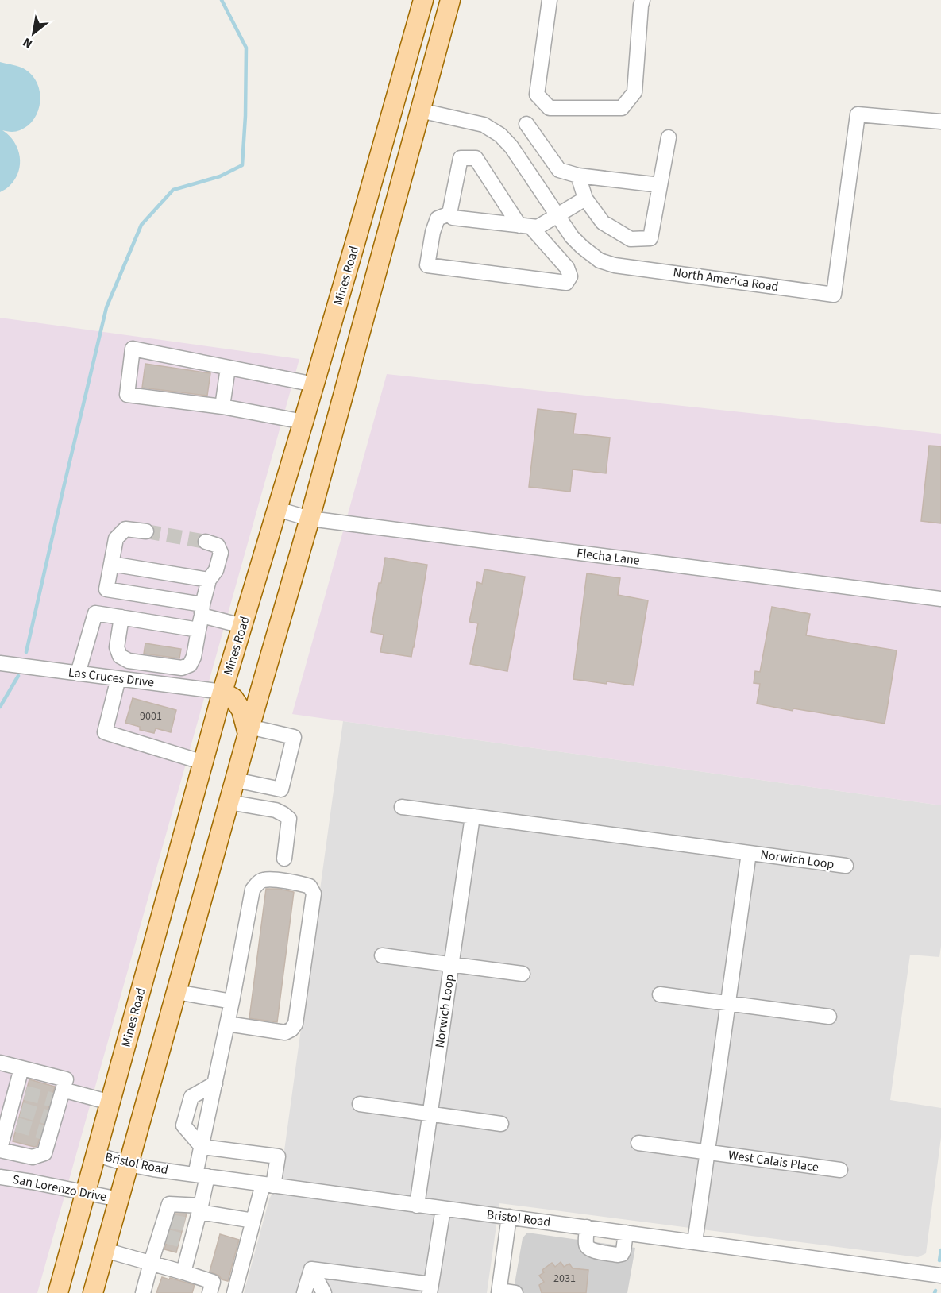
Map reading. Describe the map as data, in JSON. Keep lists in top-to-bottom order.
{
  "streets": {
    "main road": ["Mines Road"],
    "street": [
      "North America Road",
      "Flecha Lane",
      "Las Cruces Drive",
      "Norwich Loop",
      "West Calais Place",
      "Bristol Road",
      "San Lorenzo Drive"
    ]
  },
  "crossings": [
    ["Mines Road", "Flecha Lane"],
    ["Mines Road", "Las Cruces Drive"],
    ["Mines Road", "Bristol Road"],
    ["Mines Road", "San Lorenzo Drive"],
    ["Norwich Loop", "West Calais Place"],
    ["Norwich Loop", "Bristol Road"]
  ],
  "house_numbers": ["9001", "2031"],
  "north": "bottom left"
}
